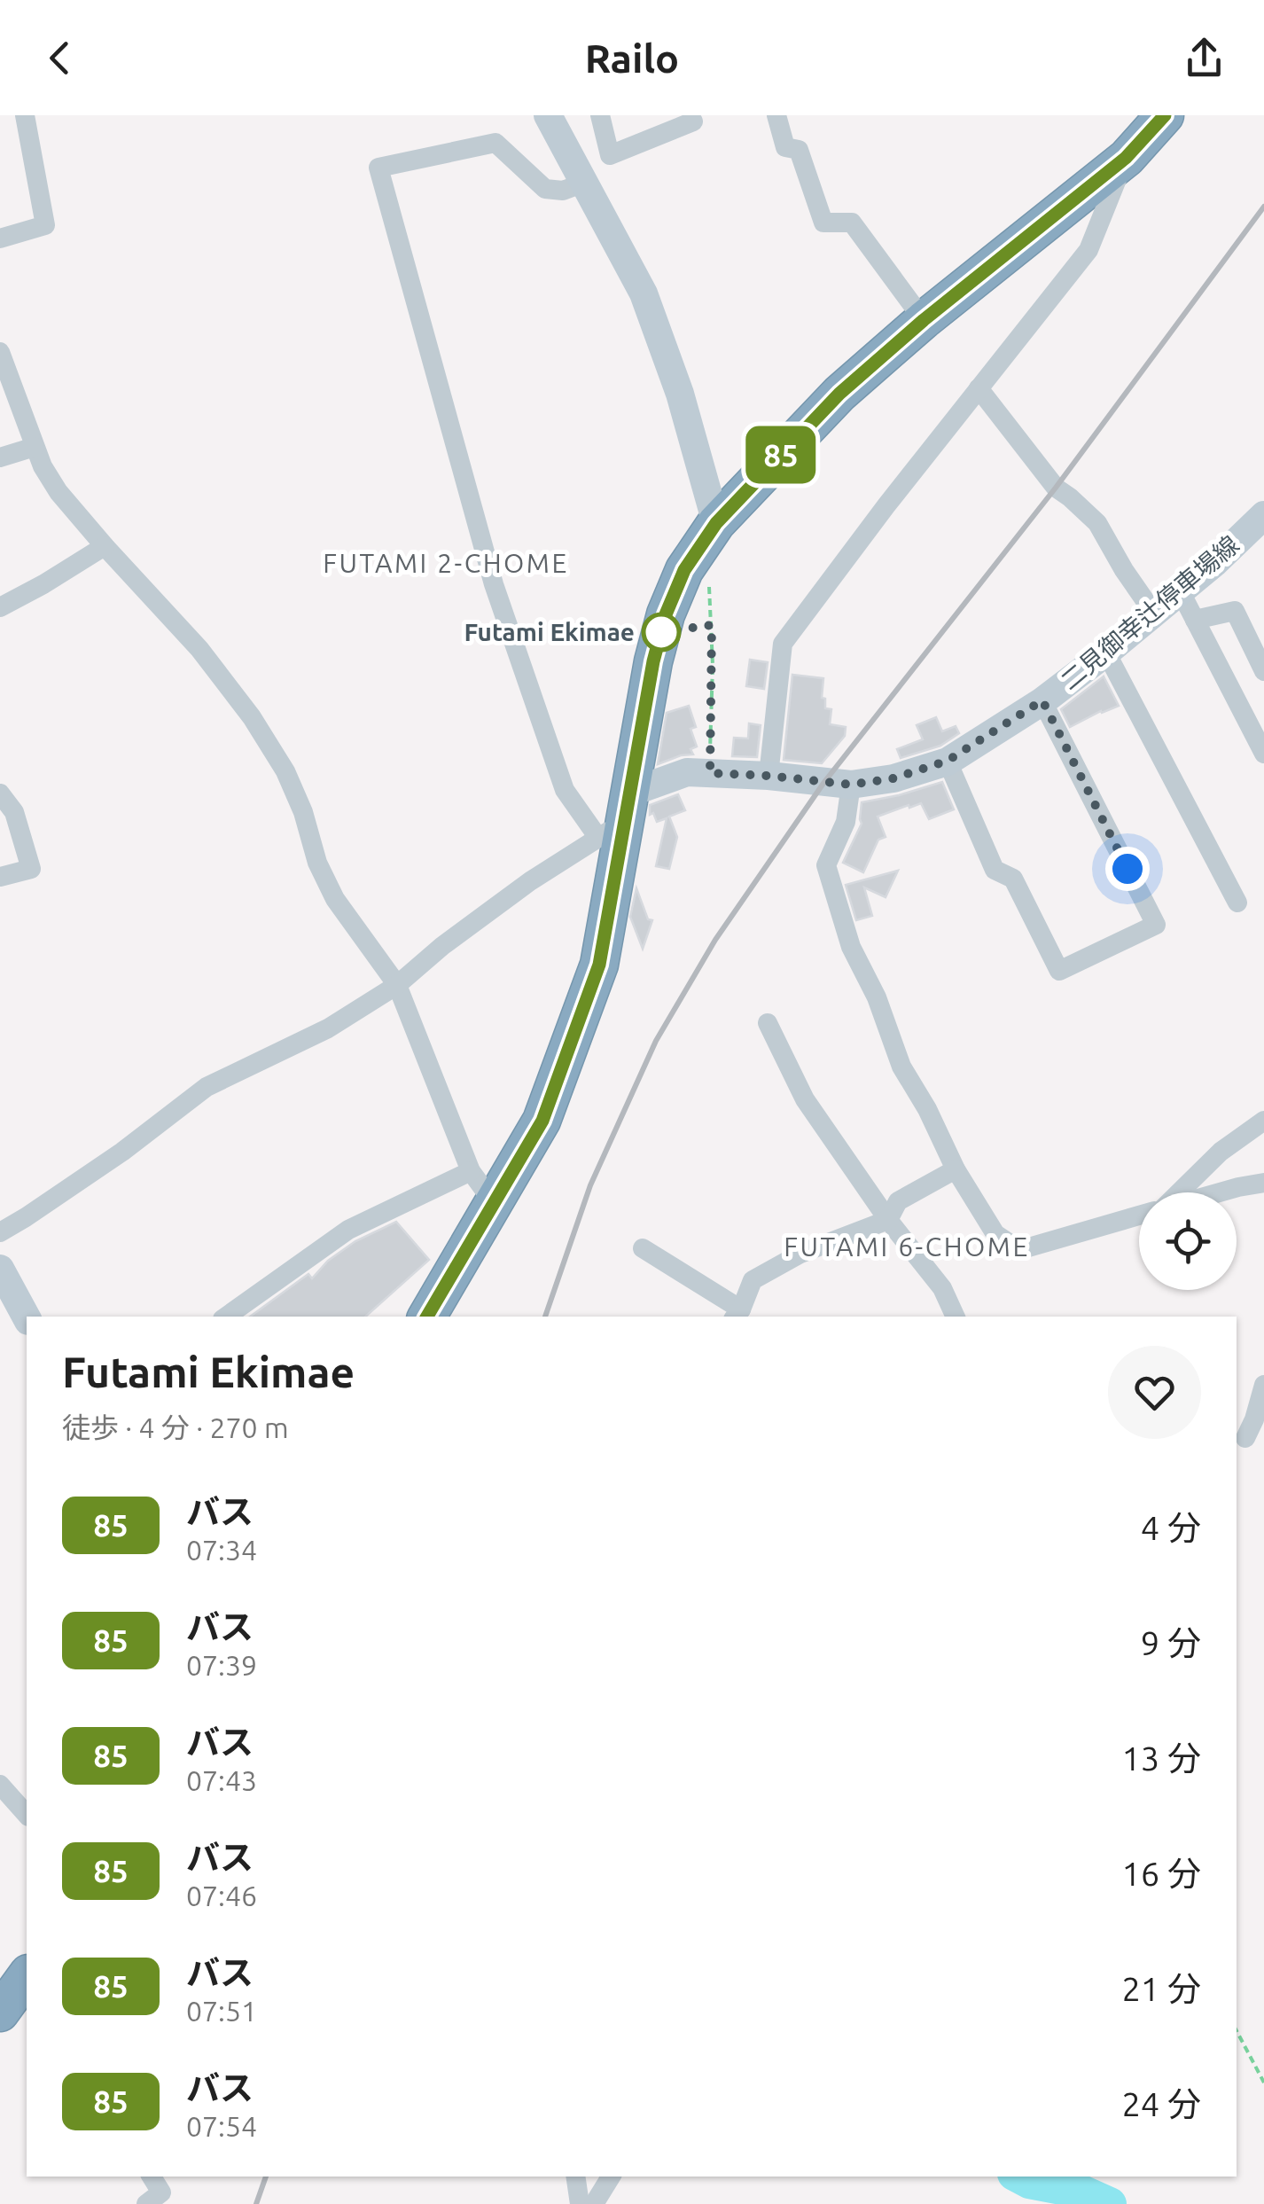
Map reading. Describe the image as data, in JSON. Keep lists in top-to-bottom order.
{
  "streets": {
    "main road": ["二見御幸辻停車場線"]
  },
  "districts": ["FUTAMI 2-CHOME", "FUTAMI 6-CHOME"],
  "places": ["Futami Ekimae"],
  "lines": ["bus line 85"],
  "page": {
    "header": "Railo",
    "on_map": "85",
    "heading": ["Futami Ekimae", "徒歩 · 4 分 · 270 m"],
    "list": [
      {
        "mark": "85",
        "name": "バス",
        "note": "07:34",
        "value": "4 分"
      },
      {
        "mark": "85",
        "name": "バス",
        "note": "07:39",
        "value": "9 分"
      },
      {
        "mark": "85",
        "name": "バス",
        "note": "07:43",
        "value": "13 分"
      },
      {
        "mark": "85",
        "name": "バス",
        "note": "07:46",
        "value": "16 分"
      },
      {
        "mark": "85",
        "name": "バス",
        "note": "07:51",
        "value": "21 分"
      },
      {
        "mark": "85",
        "name": "バス",
        "note": "07:54",
        "value": "24 分"
      }
    ]
  }
}
